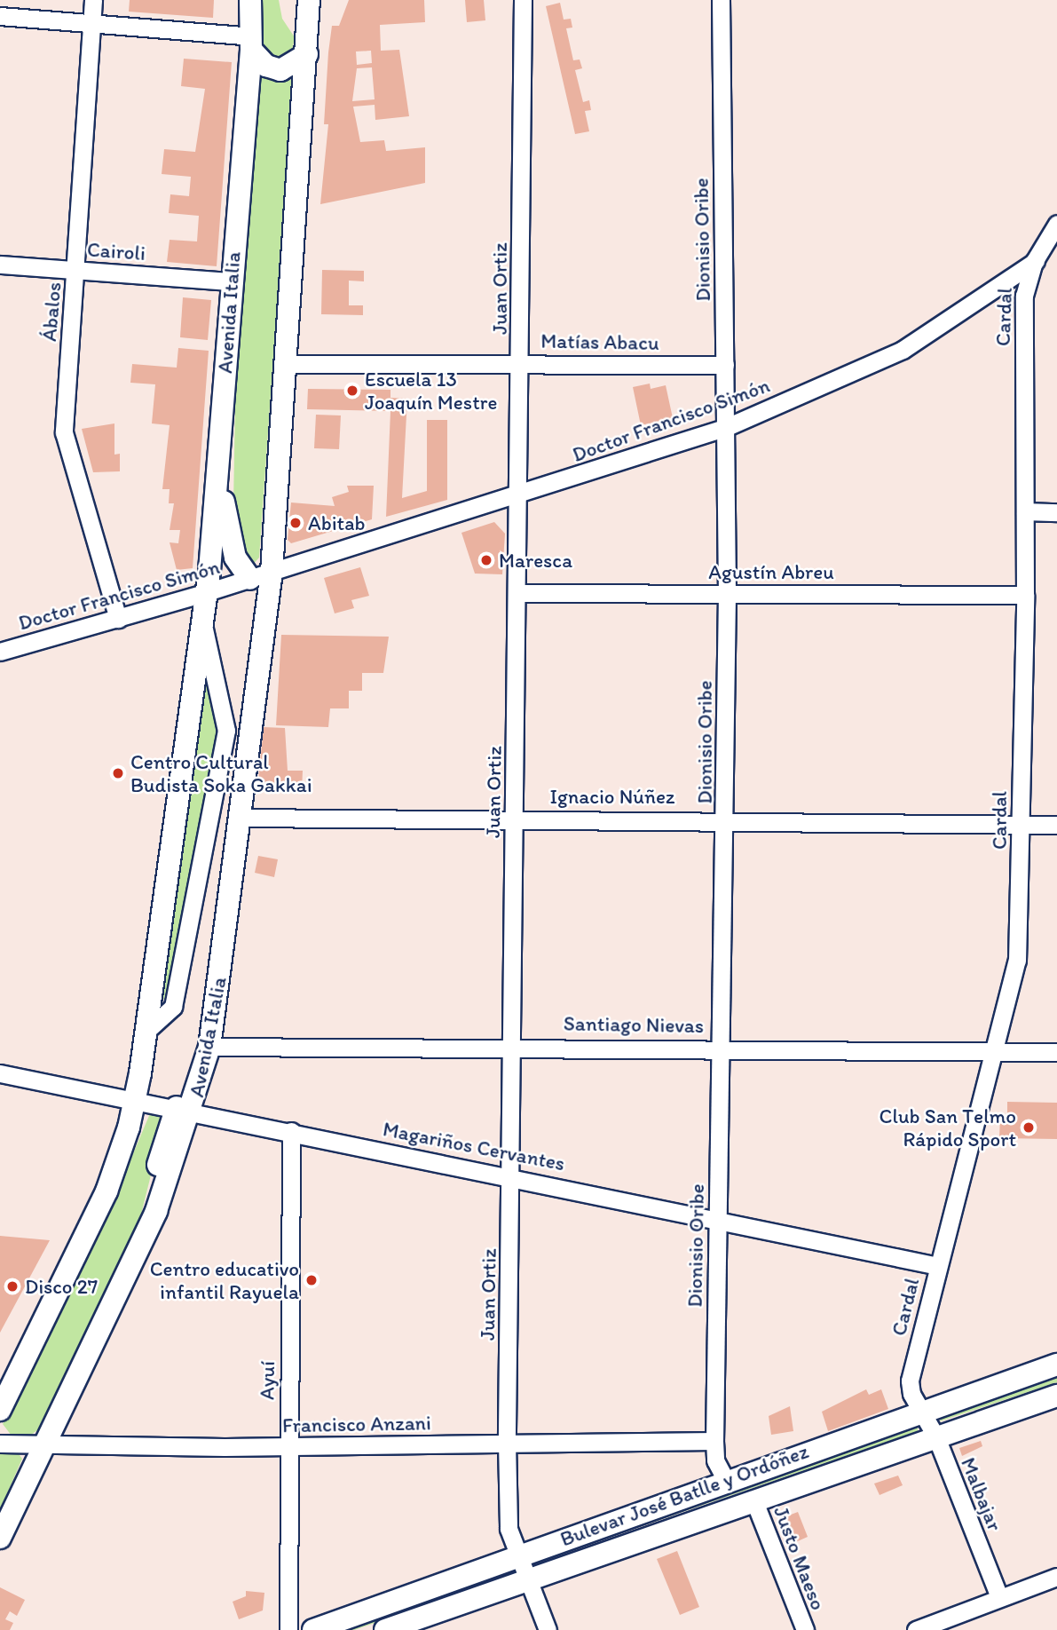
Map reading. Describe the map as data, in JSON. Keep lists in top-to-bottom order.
{
  "streets": {
    "main road": ["Avenida Italia", "Bulevar José Batlle y Ordóñez"],
    "street": [
      "Dionisio Oribe",
      "Cairoli",
      "Juan Ortiz",
      "Ábalos",
      "Cardal",
      "Matías Abacu",
      "Doctor Francisco Simón",
      "Agustín Abreu",
      "Ignacio Núñez",
      "Santiago Nievas",
      "Magariños Cervantes",
      "Ayuí",
      "Francisco Anzani",
      "Malbajar",
      "Justo Maeso"
    ]
  },
  "crossings": [
    ["Dionisio Oribe", "Matías Abacu"],
    ["Dionisio Oribe", "Doctor Francisco Simón"],
    ["Dionisio Oribe", "Agustín Abreu"],
    ["Dionisio Oribe", "Ignacio Núñez"],
    ["Dionisio Oribe", "Santiago Nievas"],
    ["Dionisio Oribe", "Magariños Cervantes"],
    ["Dionisio Oribe", "Francisco Anzani"],
    ["Dionisio Oribe", "Bulevar José Batlle y Ordóñez"],
    ["Cairoli", "Ábalos"],
    ["Cairoli", "Avenida Italia"],
    ["Juan Ortiz", "Matías Abacu"],
    ["Juan Ortiz", "Doctor Francisco Simón"],
    ["Juan Ortiz", "Agustín Abreu"],
    ["Juan Ortiz", "Ignacio Núñez"],
    ["Juan Ortiz", "Santiago Nievas"],
    ["Juan Ortiz", "Magariños Cervantes"],
    ["Juan Ortiz", "Francisco Anzani"],
    ["Juan Ortiz", "Bulevar José Batlle y Ordóñez"],
    ["Ábalos", "Doctor Francisco Simón"],
    ["Avenida Italia", "Matías Abacu"],
    ["Avenida Italia", "Doctor Francisco Simón"],
    ["Avenida Italia", "Ignacio Núñez"],
    ["Avenida Italia", "Santiago Nievas"],
    ["Avenida Italia", "Magariños Cervantes"],
    ["Avenida Italia", "Francisco Anzani"],
    ["Cardal", "Doctor Francisco Simón"],
    ["Cardal", "Agustín Abreu"],
    ["Cardal", "Ignacio Núñez"],
    ["Cardal", "Santiago Nievas"],
    ["Cardal", "Magariños Cervantes"],
    ["Cardal", "Malbajar"],
    ["Cardal", "Bulevar José Batlle y Ordóñez"],
    ["Magariños Cervantes", "Ayuí"],
    ["Ayuí", "Francisco Anzani"],
    ["Malbajar", "Bulevar José Batlle y Ordóñez"],
    ["Bulevar José Batlle y Ordóñez", "Justo Maeso"]
  ],
  "places": [
    "Escuela 13 Joaquín Mestre",
    "Abitab",
    "Maresca",
    "Centro Cultural Budista Soka Gakkai",
    "Club San Telmo Rápido Sport",
    "Centro educativo infantil Rayuela",
    "Disco 27"
  ]
}
